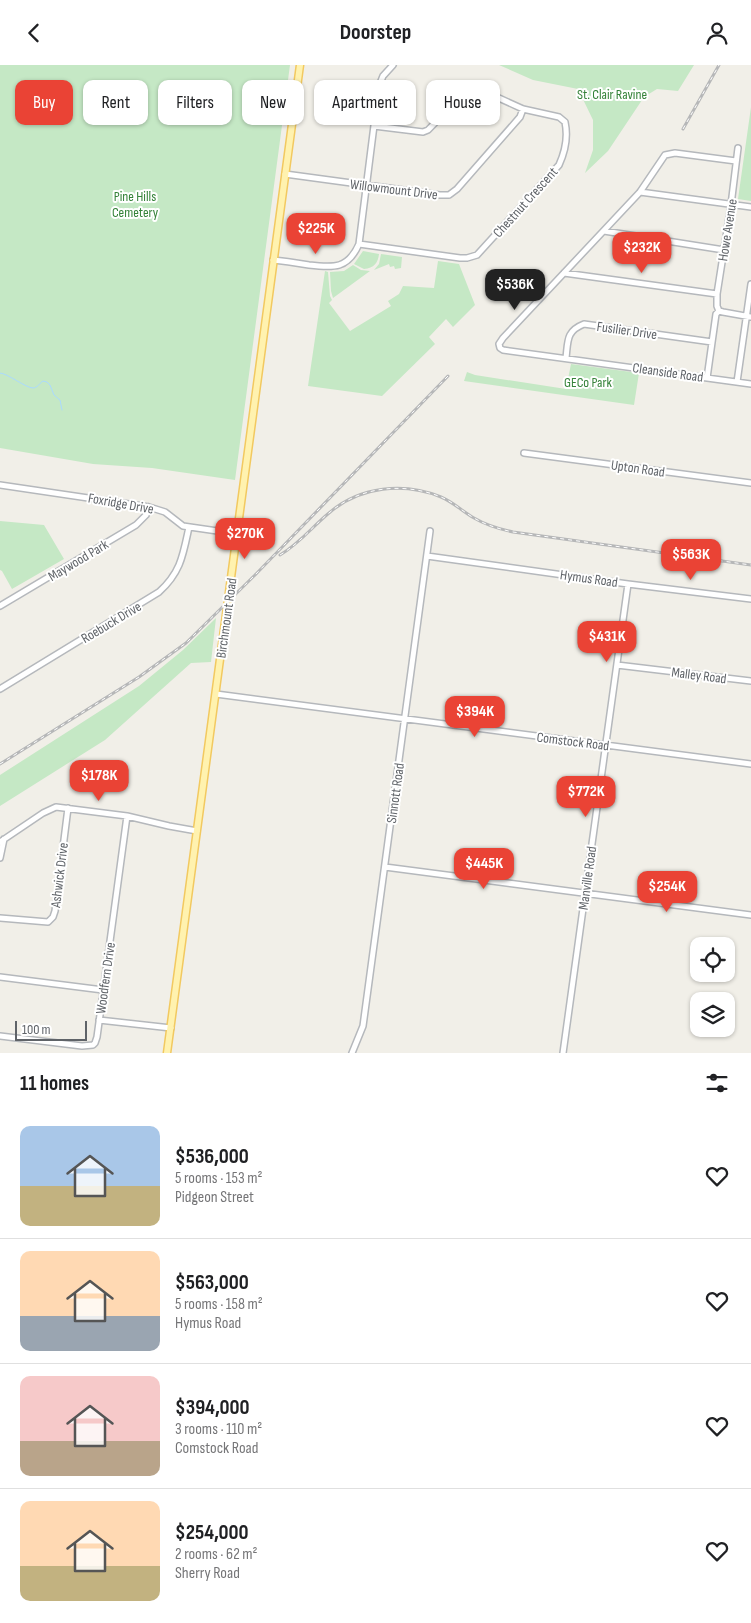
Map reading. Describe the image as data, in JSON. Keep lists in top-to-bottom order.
{
  "streets": {
    "main road": ["Birchmount Road"],
    "street": [
      "Willowmount Drive",
      "Chestnut Crescent",
      "Howe Avenue",
      "Fusilier Drive",
      "Cleanside Road",
      "Upton Road",
      "Foxridge Drive",
      "Maywood Park",
      "Hymus Road",
      "Roebuck Drive",
      "Malley Road",
      "Comstock Road",
      "Sinnott Road",
      "Ashwick Drive",
      "Manville Road",
      "Woodfern Drive"
    ]
  },
  "crossings": [
    ["Willowmount Drive", "Chestnut Crescent"],
    ["Willowmount Drive", "Birchmount Road"],
    ["Howe Avenue", "Fusilier Drive"],
    ["Howe Avenue", "Cleanside Road"],
    ["Fusilier Drive", "Cleanside Road"],
    ["Foxridge Drive", "Maywood Park"],
    ["Foxridge Drive", "Birchmount Road"],
    ["Foxridge Drive", "Roebuck Drive"],
    ["Hymus Road", "Sinnott Road"],
    ["Hymus Road", "Manville Road"],
    ["Birchmount Road", "Comstock Road"],
    ["Malley Road", "Manville Road"],
    ["Comstock Road", "Sinnott Road"],
    ["Comstock Road", "Manville Road"]
  ],
  "parks": ["St. Clair Ravine", "Pine Hills Cemetery", "GECo Park"],
  "scale_bar": "100 m",
  "page": {
    "header": "Doorstep",
    "chip": [
      "Buy",
      "Rent",
      "Filters",
      "New",
      "Apartment",
      "House"
    ],
    "price": [
      "$225K",
      "$232K",
      "$536K",
      "$270K",
      "$563K",
      "$431K",
      "$394K",
      "$178K",
      "$772K",
      "$445K",
      "$254K"
    ],
    "scale": "100 m",
    "heading": "11 homes",
    "list": [
      {
        "name": "$536,000",
        "note": "5 rooms · 153 m² · Pidgeon Street"
      },
      {
        "name": "$563,000",
        "note": "5 rooms · 158 m² · Hymus Road"
      },
      {
        "name": "$394,000",
        "note": "3 rooms · 110 m² · Comstock Road"
      },
      {
        "name": "$254,000",
        "note": "2 rooms · 62 m² · Sherry Road"
      }
    ]
  }
}
